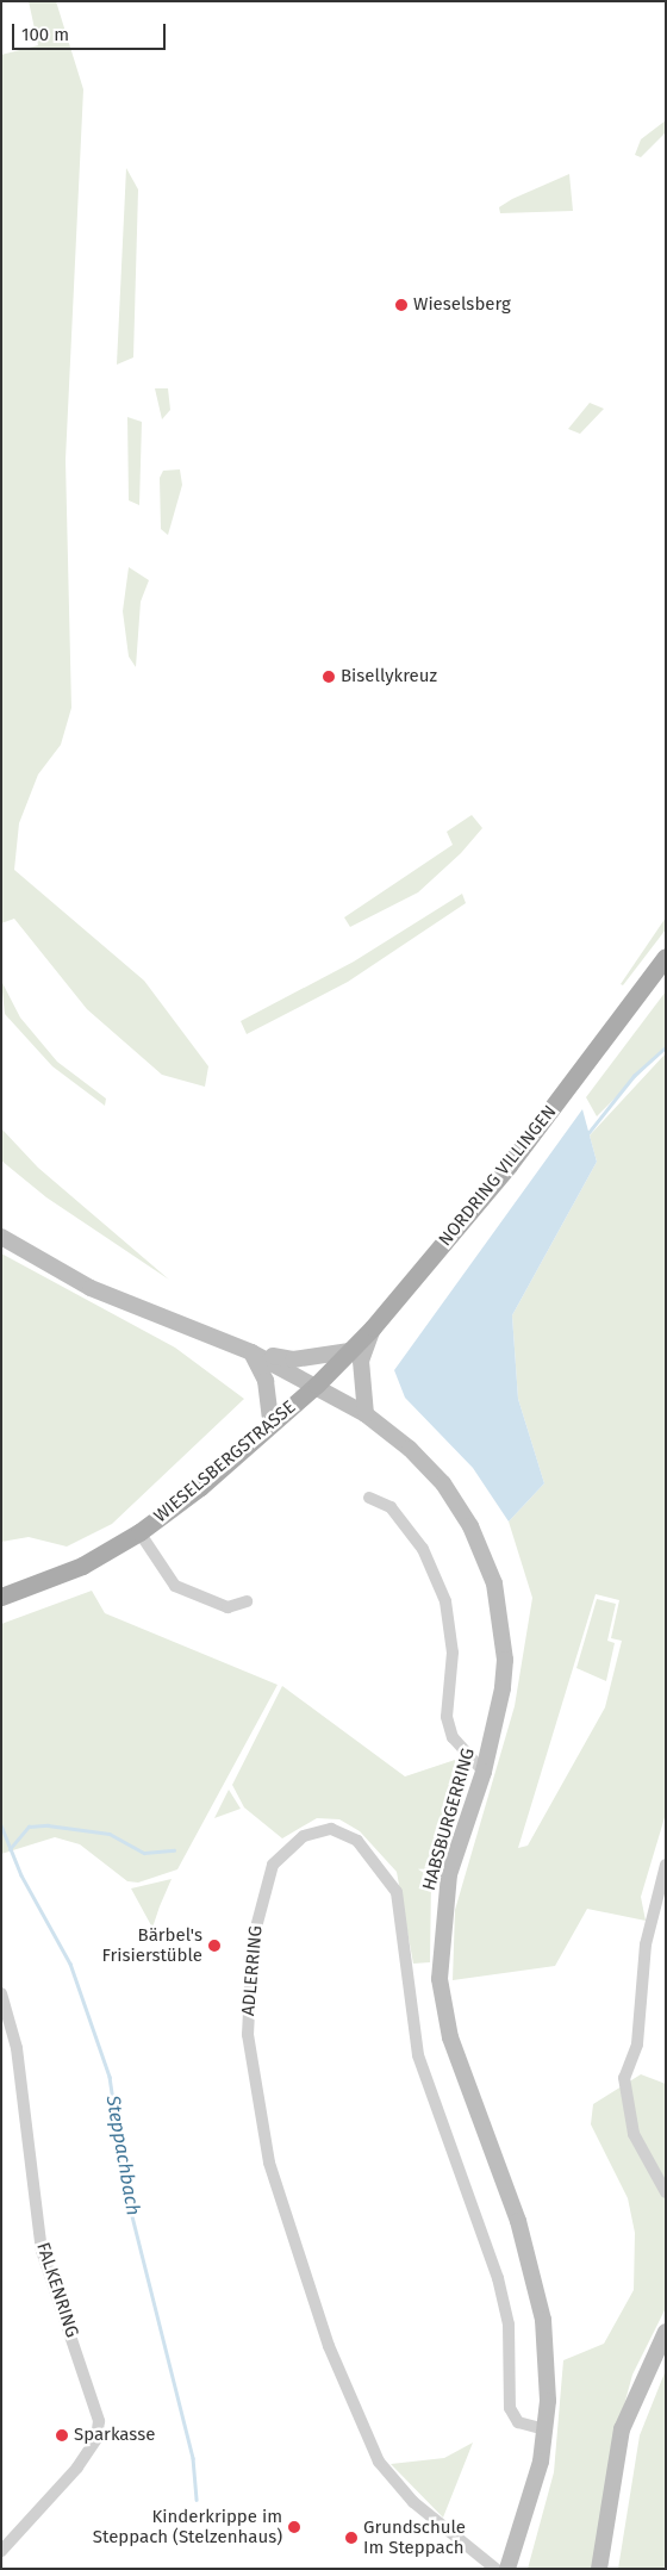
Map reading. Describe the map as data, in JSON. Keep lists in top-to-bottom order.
{
  "streets": {
    "main road": ["NORDRING VILLINGEN", "WIESELSBERGSTRASSE"],
    "street": ["HABSBURGERRING", "ADLERRING", "FALKENRING"]
  },
  "crossings": [
    ["NORDRING VILLINGEN", "WIESELSBERGSTRASSE"],
    ["NORDRING VILLINGEN", "HABSBURGERRING"],
    ["WIESELSBERGSTRASSE", "HABSBURGERRING"],
    ["HABSBURGERRING", "ADLERRING"]
  ],
  "water": ["Steppachbach"],
  "places": [
    "Wieselsberg",
    "Bisellykreuz",
    "Bärbel's Frisierstüble",
    "Sparkasse",
    "Kinderkrippe im Steppach (Stelzenhaus)",
    "Grundschule Im Steppach"
  ],
  "scale_bar": "100 m"
}
